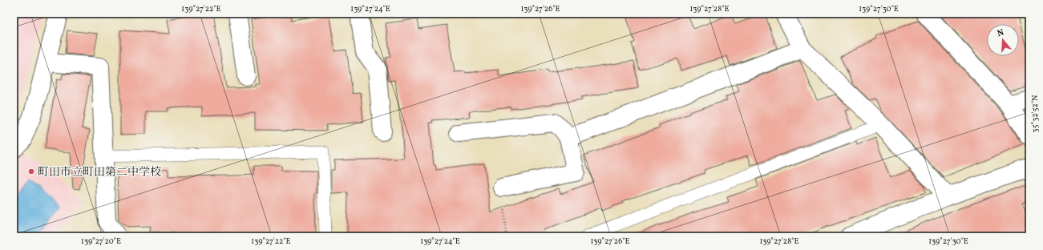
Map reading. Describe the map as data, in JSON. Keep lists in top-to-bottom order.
{
  "places": ["町田市立町田第二中学校"],
  "north": "top",
  "coordinates": [
    "139°27'22\"E",
    "139°27'24\"E",
    "139°27'26\"E",
    "139°27'28\"E",
    "139°27'30\"E",
    "35°32'52\"N",
    "139°27'20\"E"
  ]
}
